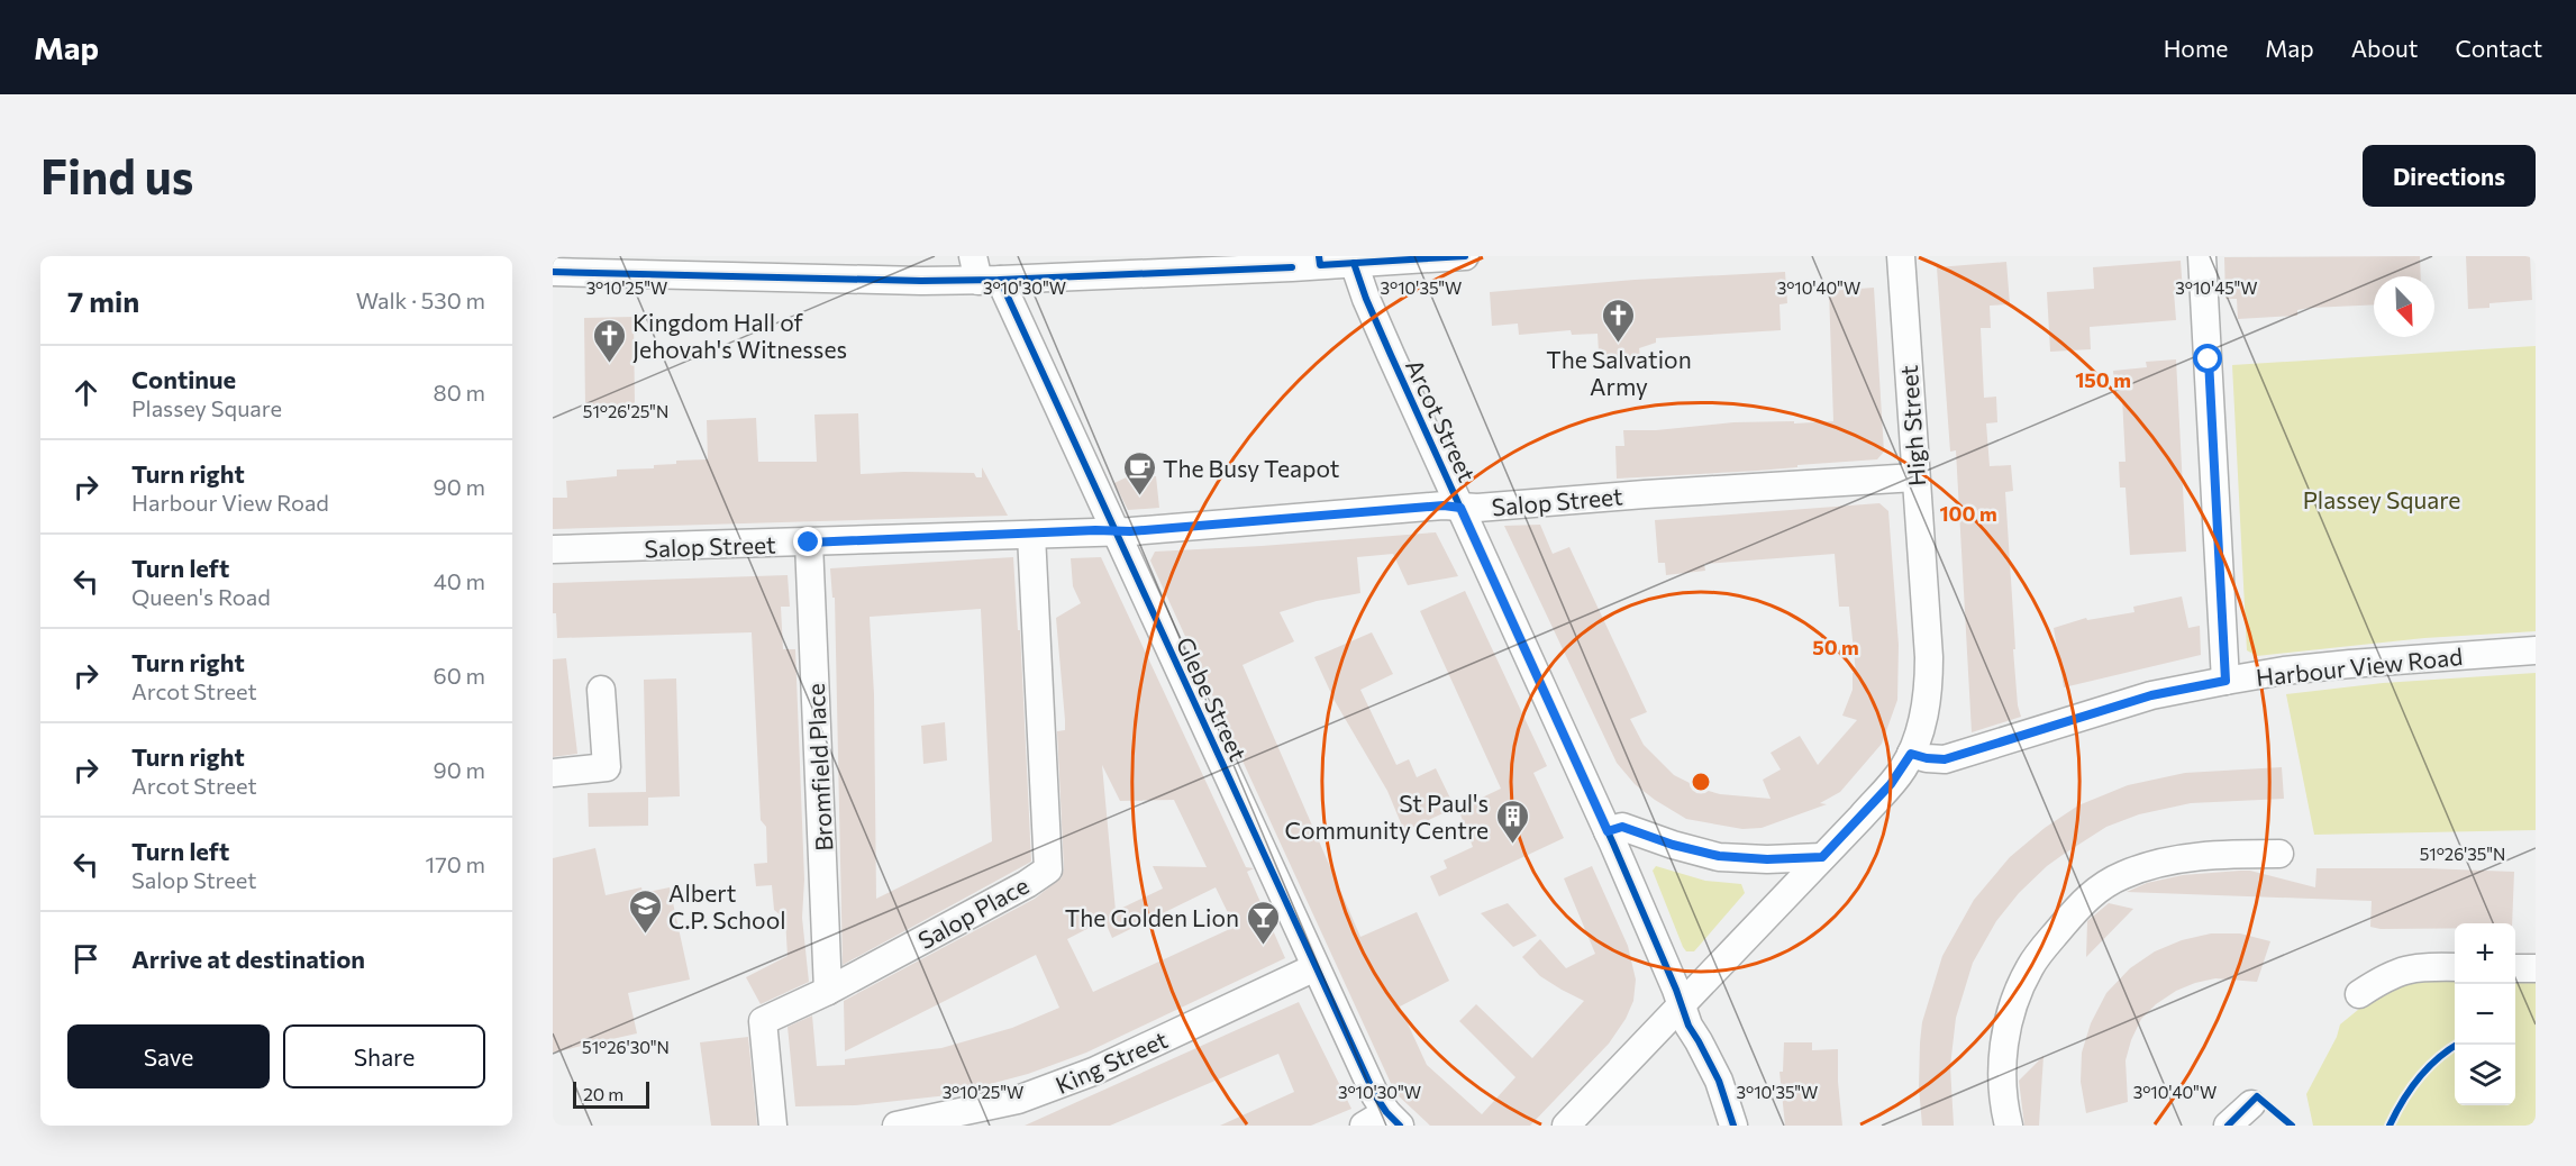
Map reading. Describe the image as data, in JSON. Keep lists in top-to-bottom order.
{
  "streets": {
    "street": [
      "Arcot Street",
      "High Street",
      "Salop Street",
      "Harbour View Road",
      "Glebe Street",
      "Bromfield Place",
      "Salop Place",
      "King Street"
    ]
  },
  "crossings": [
    ["Arcot Street", "High Street"],
    ["Arcot Street", "Salop Street"],
    ["High Street", "Salop Street"],
    ["High Street", "Harbour View Road"],
    ["Salop Street", "Glebe Street"],
    ["Salop Street", "Bromfield Place"],
    ["Salop Street", "Salop Place"],
    ["Glebe Street", "King Street"],
    ["Bromfield Place", "Salop Place"]
  ],
  "parks": ["Plassey Square"],
  "places": {
    "church": ["The Salvation Army", "Kingdom Hall of Jehovah's Witnesses"],
    "cafe": ["The Busy Teapot"],
    "building": ["St Paul's Community Centre"],
    "school or university": ["Albert C.P. School"],
    "bar": ["The Golden Lion"]
  },
  "scale_bar": "20 m",
  "north": "bottom right",
  "page": {
    "header": "Map",
    "nav": [
      "Home",
      "Map",
      "About",
      "Contact"
    ],
    "buttons": [
      "Directions",
      ["Save", "Share"]
    ],
    "title": "Find us",
    "heading": ["7 min", "Walk · 530 m"],
    "list": [
      ["Continue", "Plassey Square", "80 m"],
      ["Turn right", "Harbour View Road", "90 m"],
      ["Turn left", "Queen's Road", "40 m"],
      ["Turn right", "Arcot Street", "60 m"],
      ["Turn right", "Arcot Street", "90 m"],
      ["Turn left", "Salop Street", "170 m"],
      "Arrive at destination"
    ],
    "map_buttons": ["+", "−"],
    "scale": "20 m"
  },
  "coordinates": [
    "3°10'25\"W",
    "3°10'30\"W",
    "3°10'35\"W",
    "3°10'40\"W",
    "3°10'45\"W",
    "51°26'25\"N",
    "51°26'35\"N",
    "51°26'30\"N"
  ],
  "rings": ["150 m", "100 m", "50 m"]
}
